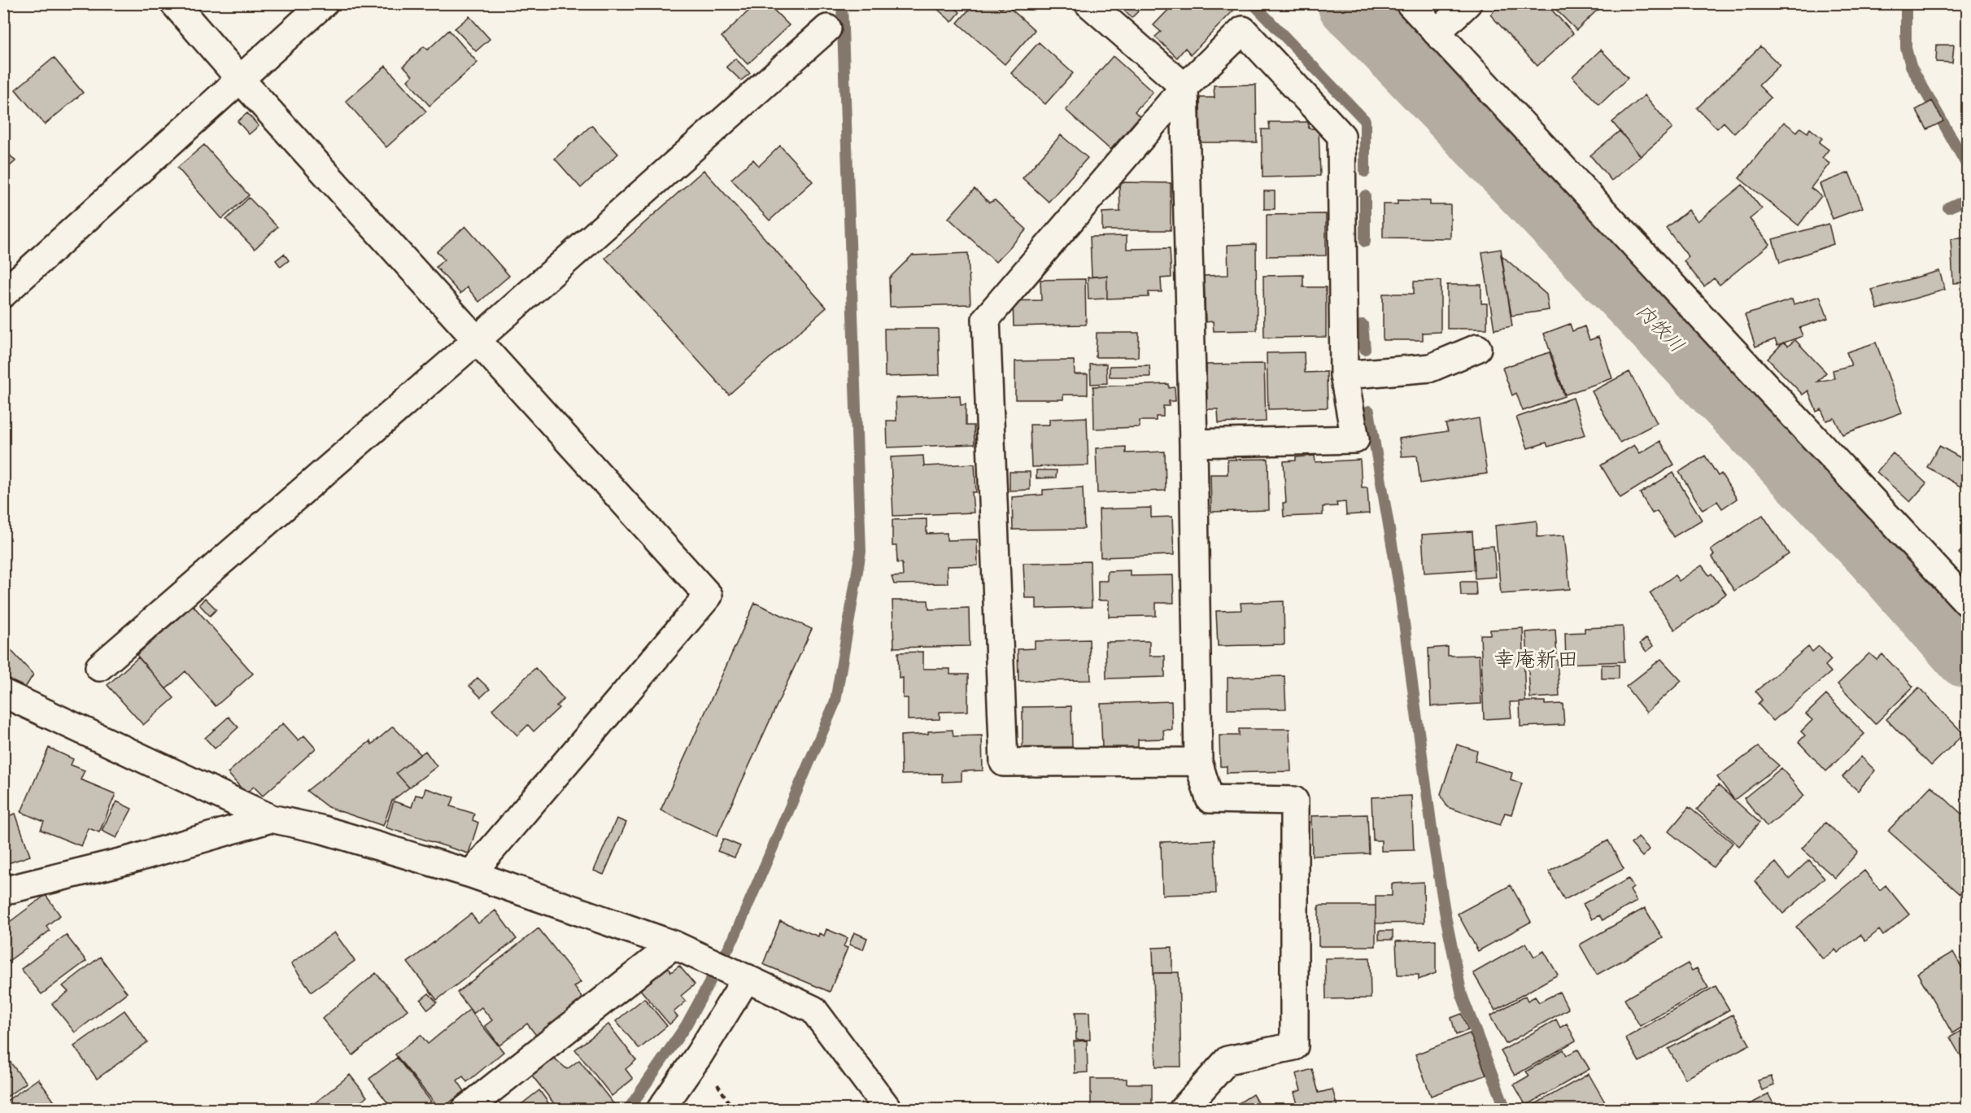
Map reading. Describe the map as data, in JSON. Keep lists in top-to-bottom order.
{
  "districts": ["幸庵新田"],
  "water": ["内牧川"]
}
